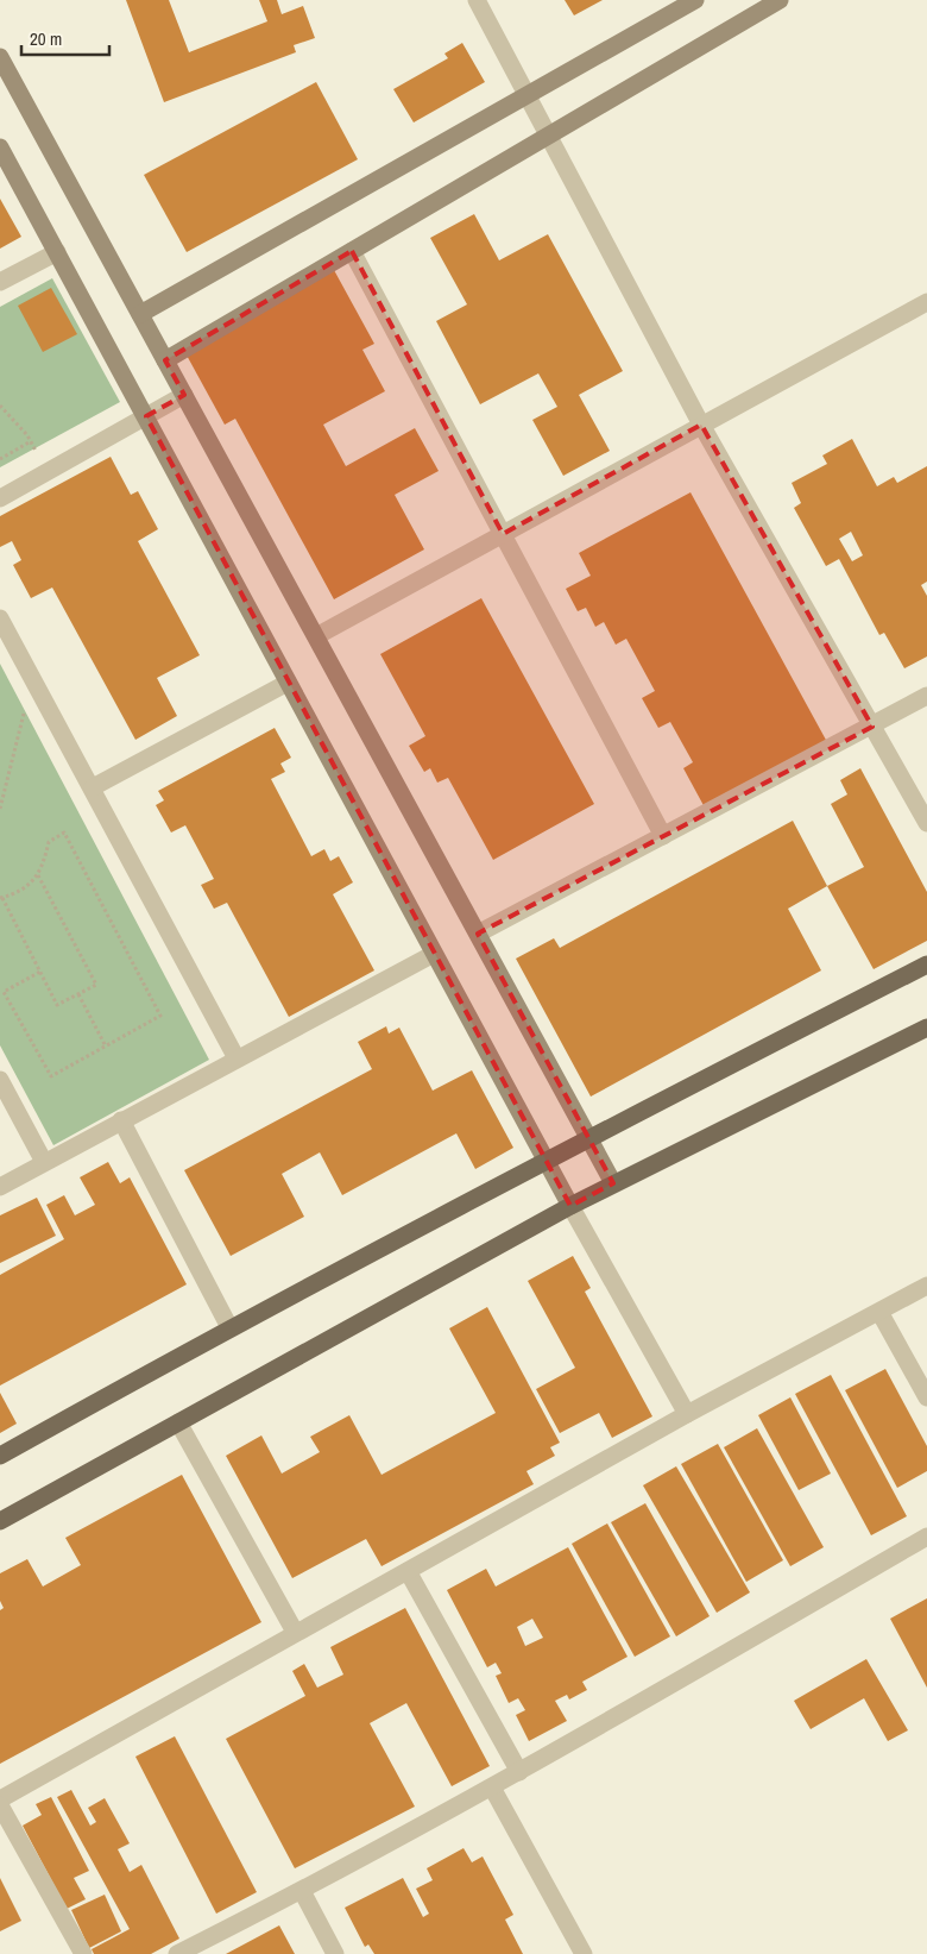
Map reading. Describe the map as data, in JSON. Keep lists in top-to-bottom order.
{
  "scale_bar": "20 m"
}
